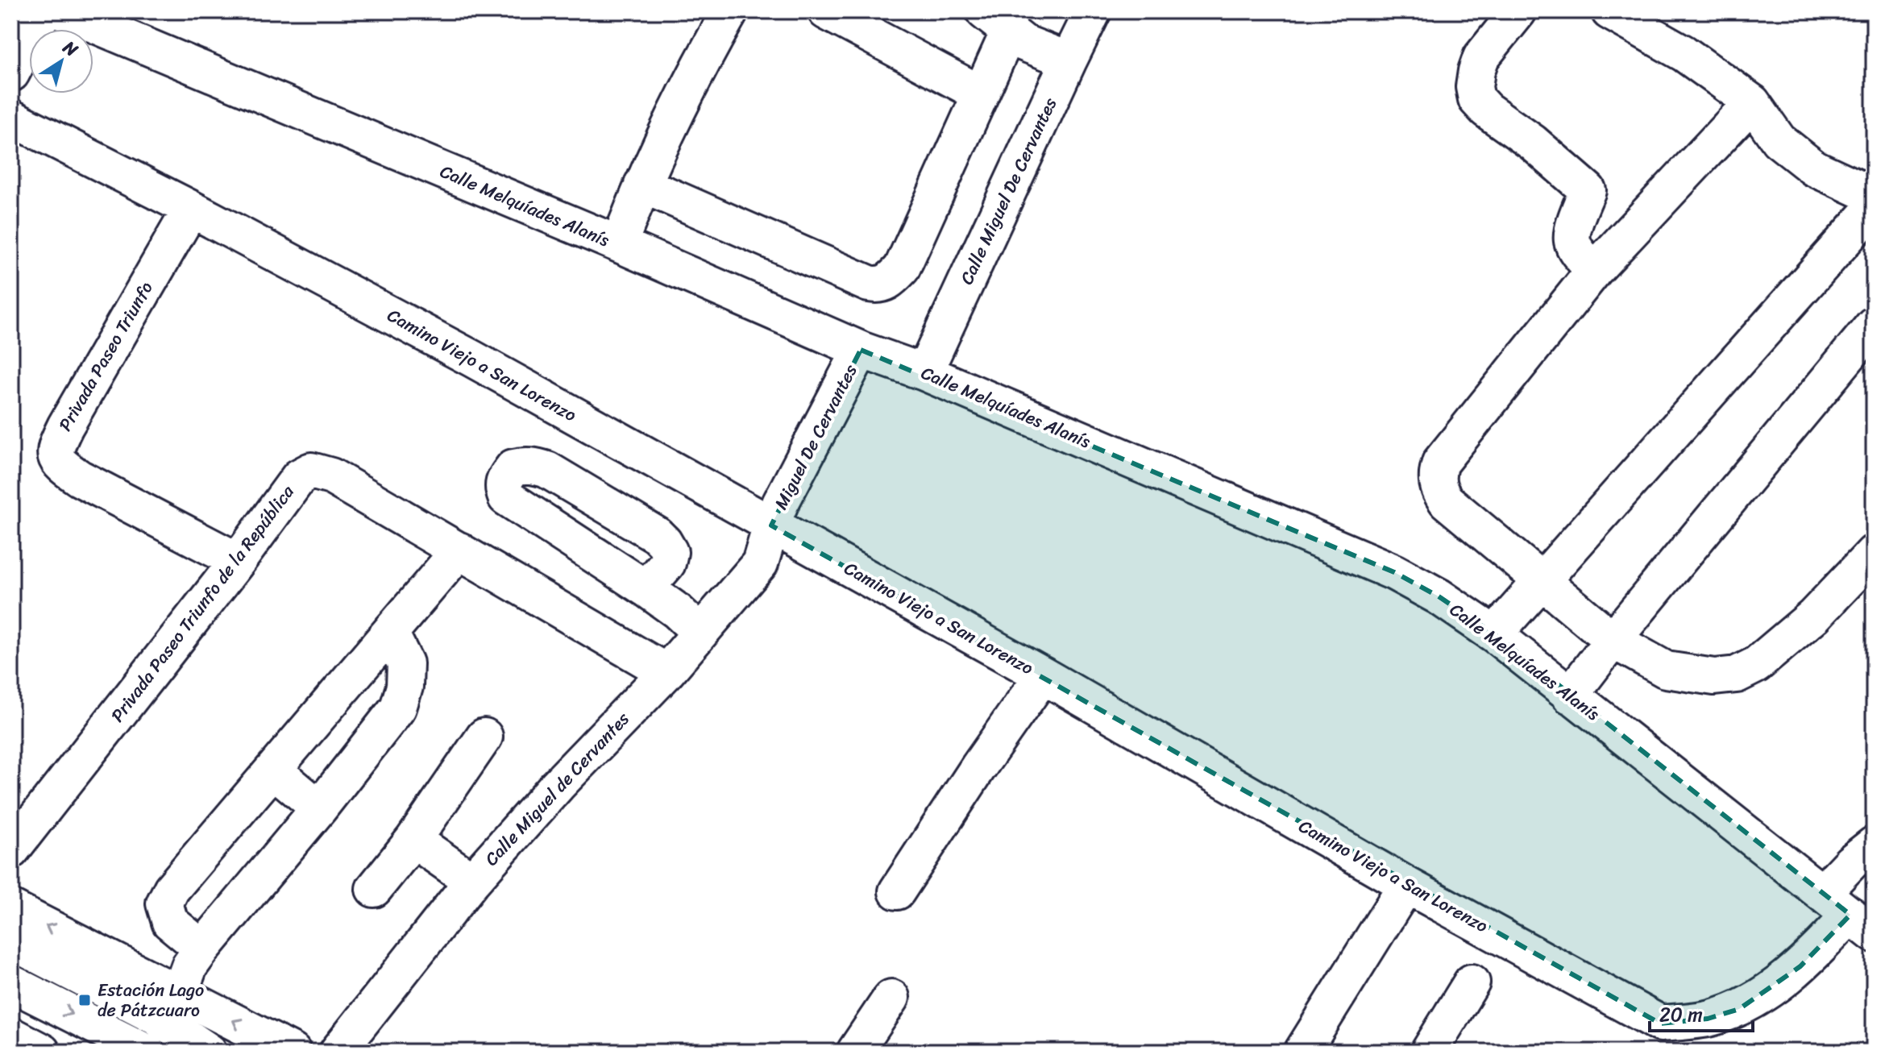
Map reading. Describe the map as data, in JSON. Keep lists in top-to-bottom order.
{
  "streets": {
    "street": [
      "Calle Miguel De Cervantes",
      "Calle Melquíades Alanís",
      "Privada Paseo Triunfo",
      "Camino Viejo a San Lorenzo",
      "Miguel De Cervantes",
      "Privada Paseo Triunfo de la República",
      "Calle Miguel de Cervantes"
    ]
  },
  "crossings": [
    ["Calle Miguel De Cervantes", "Calle Melquíades Alanís"],
    ["Calle Melquíades Alanís", "Camino Viejo a San Lorenzo"],
    ["Calle Melquíades Alanís", "Miguel De Cervantes"],
    ["Privada Paseo Triunfo", "Camino Viejo a San Lorenzo"],
    ["Privada Paseo Triunfo", "Privada Paseo Triunfo de la República"],
    ["Camino Viejo a San Lorenzo", "Miguel De Cervantes"],
    ["Camino Viejo a San Lorenzo", "Calle Miguel de Cervantes"],
    ["Miguel De Cervantes", "Calle Miguel de Cervantes"],
    ["Privada Paseo Triunfo de la República", "Calle Miguel de Cervantes"]
  ],
  "places": {
    "transit": ["Estación Lago de Pátzcuaro"]
  },
  "scale_bar": "20 m",
  "north": "top right"
}
